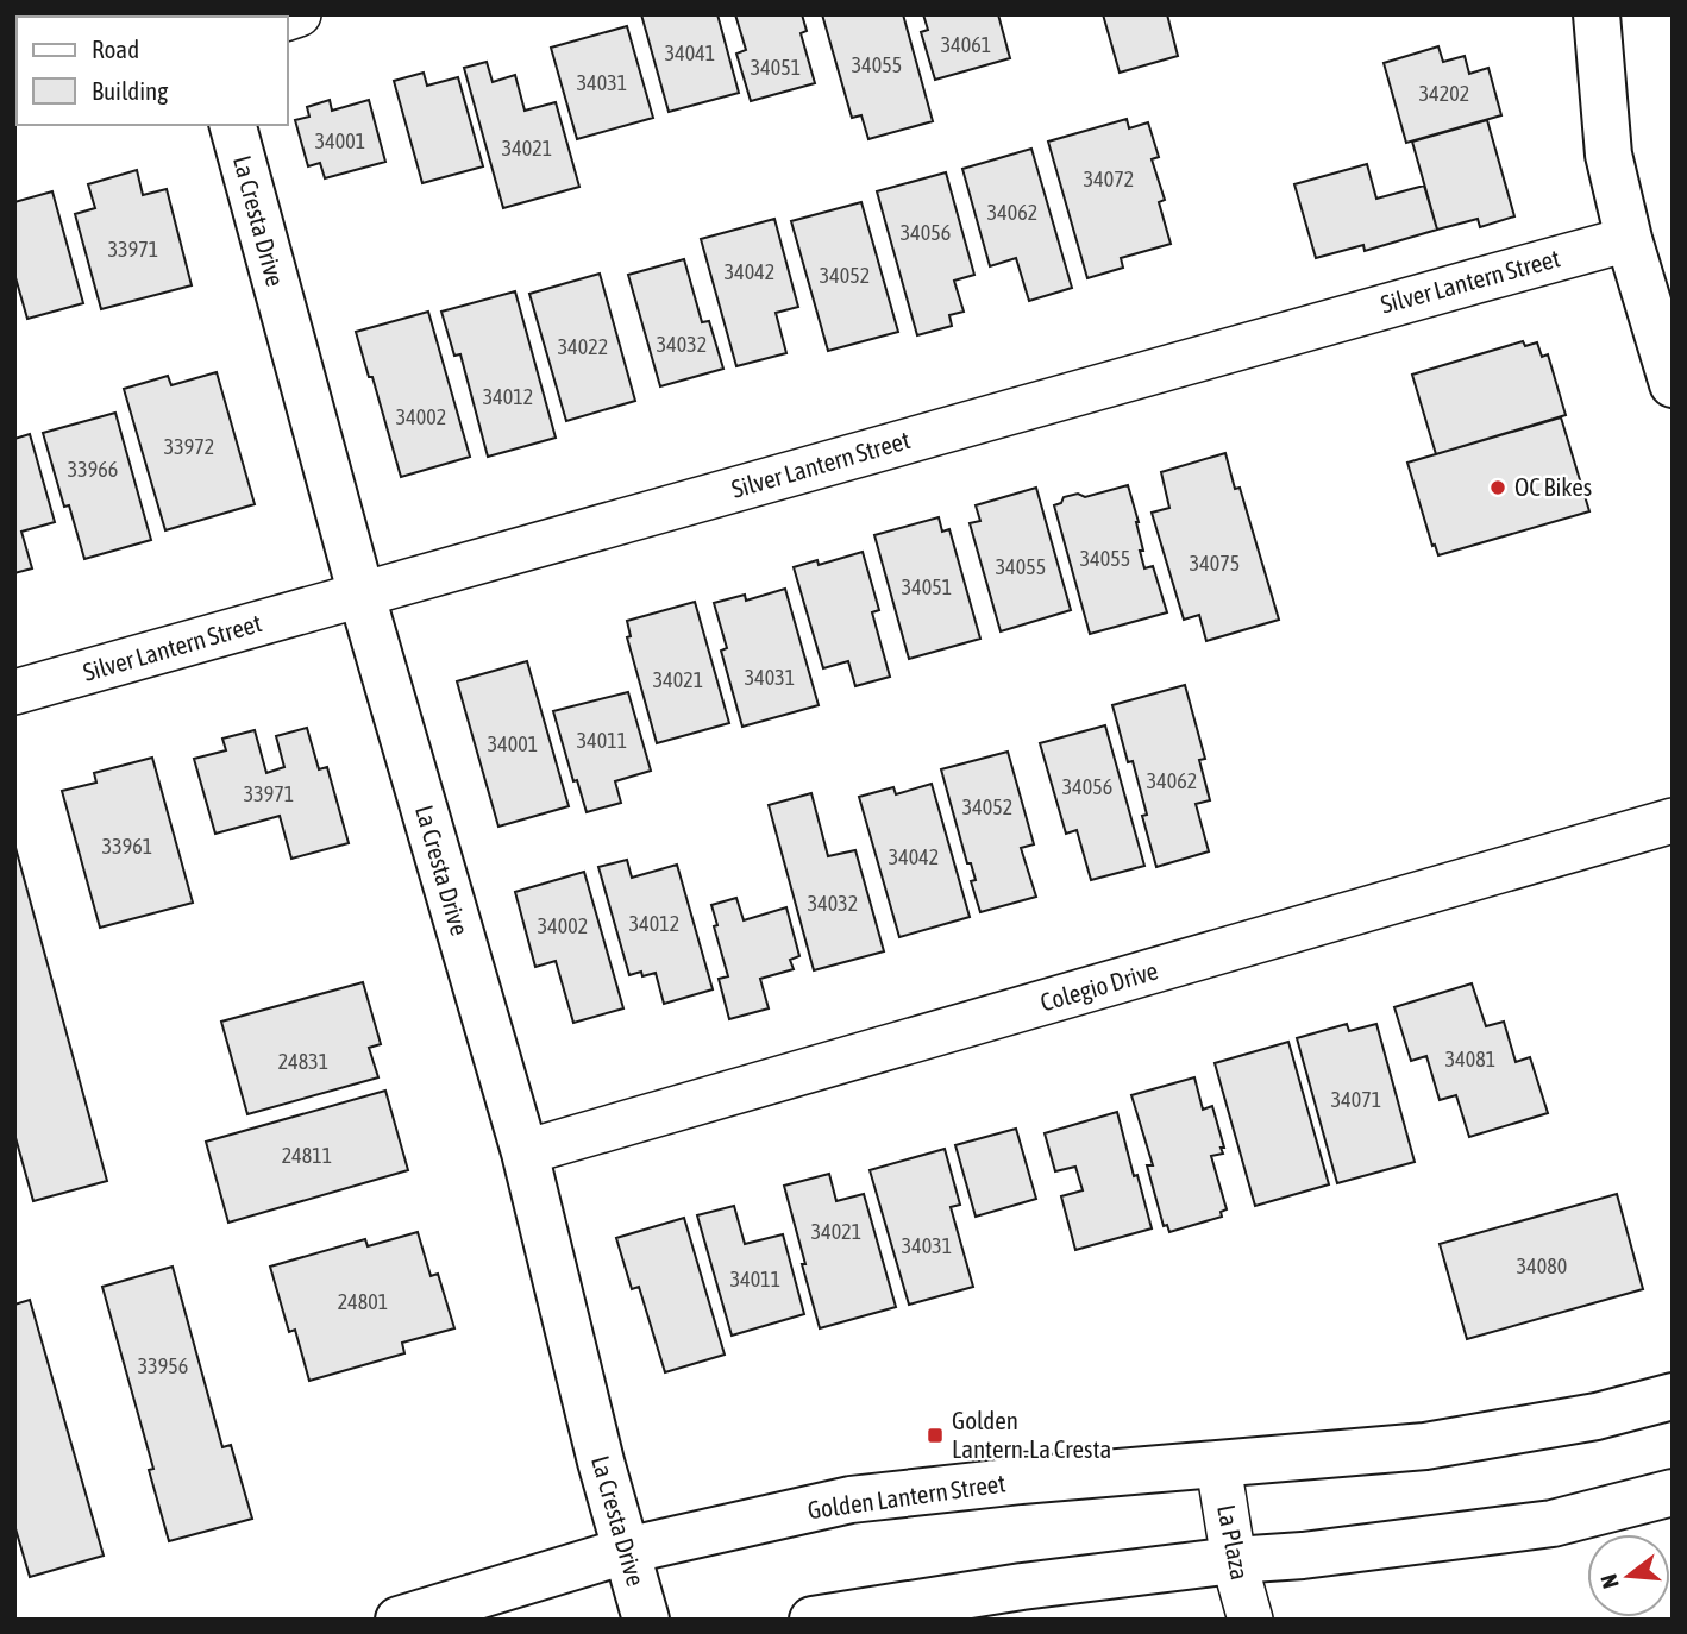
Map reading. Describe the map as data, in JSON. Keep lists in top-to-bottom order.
{
  "streets": {
    "main road": ["La Cresta Drive", "Golden Lantern Street"],
    "street": ["Silver Lantern Street", "Colegio Drive", "La Plaza"]
  },
  "crossings": [
    ["La Cresta Drive", "Silver Lantern Street"],
    ["La Cresta Drive", "Colegio Drive"],
    ["La Cresta Drive", "Golden Lantern Street"],
    ["Golden Lantern Street", "La Plaza"]
  ],
  "places": {
    "other": ["OC Bikes"],
    "transit": ["Golden Lantern-La Cresta"]
  },
  "house_numbers": [
    "34061",
    "34041",
    "34055",
    "34051",
    "34031",
    "34202",
    "34001",
    "34021",
    "34072",
    "34062",
    "34056",
    "33971",
    "34042",
    "34052",
    "34032",
    "34022",
    "34012",
    "34002",
    "33972",
    "33966",
    "34055",
    "34075",
    "34055",
    "34051",
    "34031",
    "34021",
    "34011",
    "34001",
    "34062",
    "34056",
    "33971",
    "34052",
    "33961",
    "34042",
    "34032",
    "34012",
    "34002",
    "34081",
    "24831",
    "34071",
    "24811",
    "34021",
    "34031",
    "34080",
    "34011",
    "24801",
    "33956"
  ],
  "legend": ["Road", "Building"],
  "north": "left"
}
